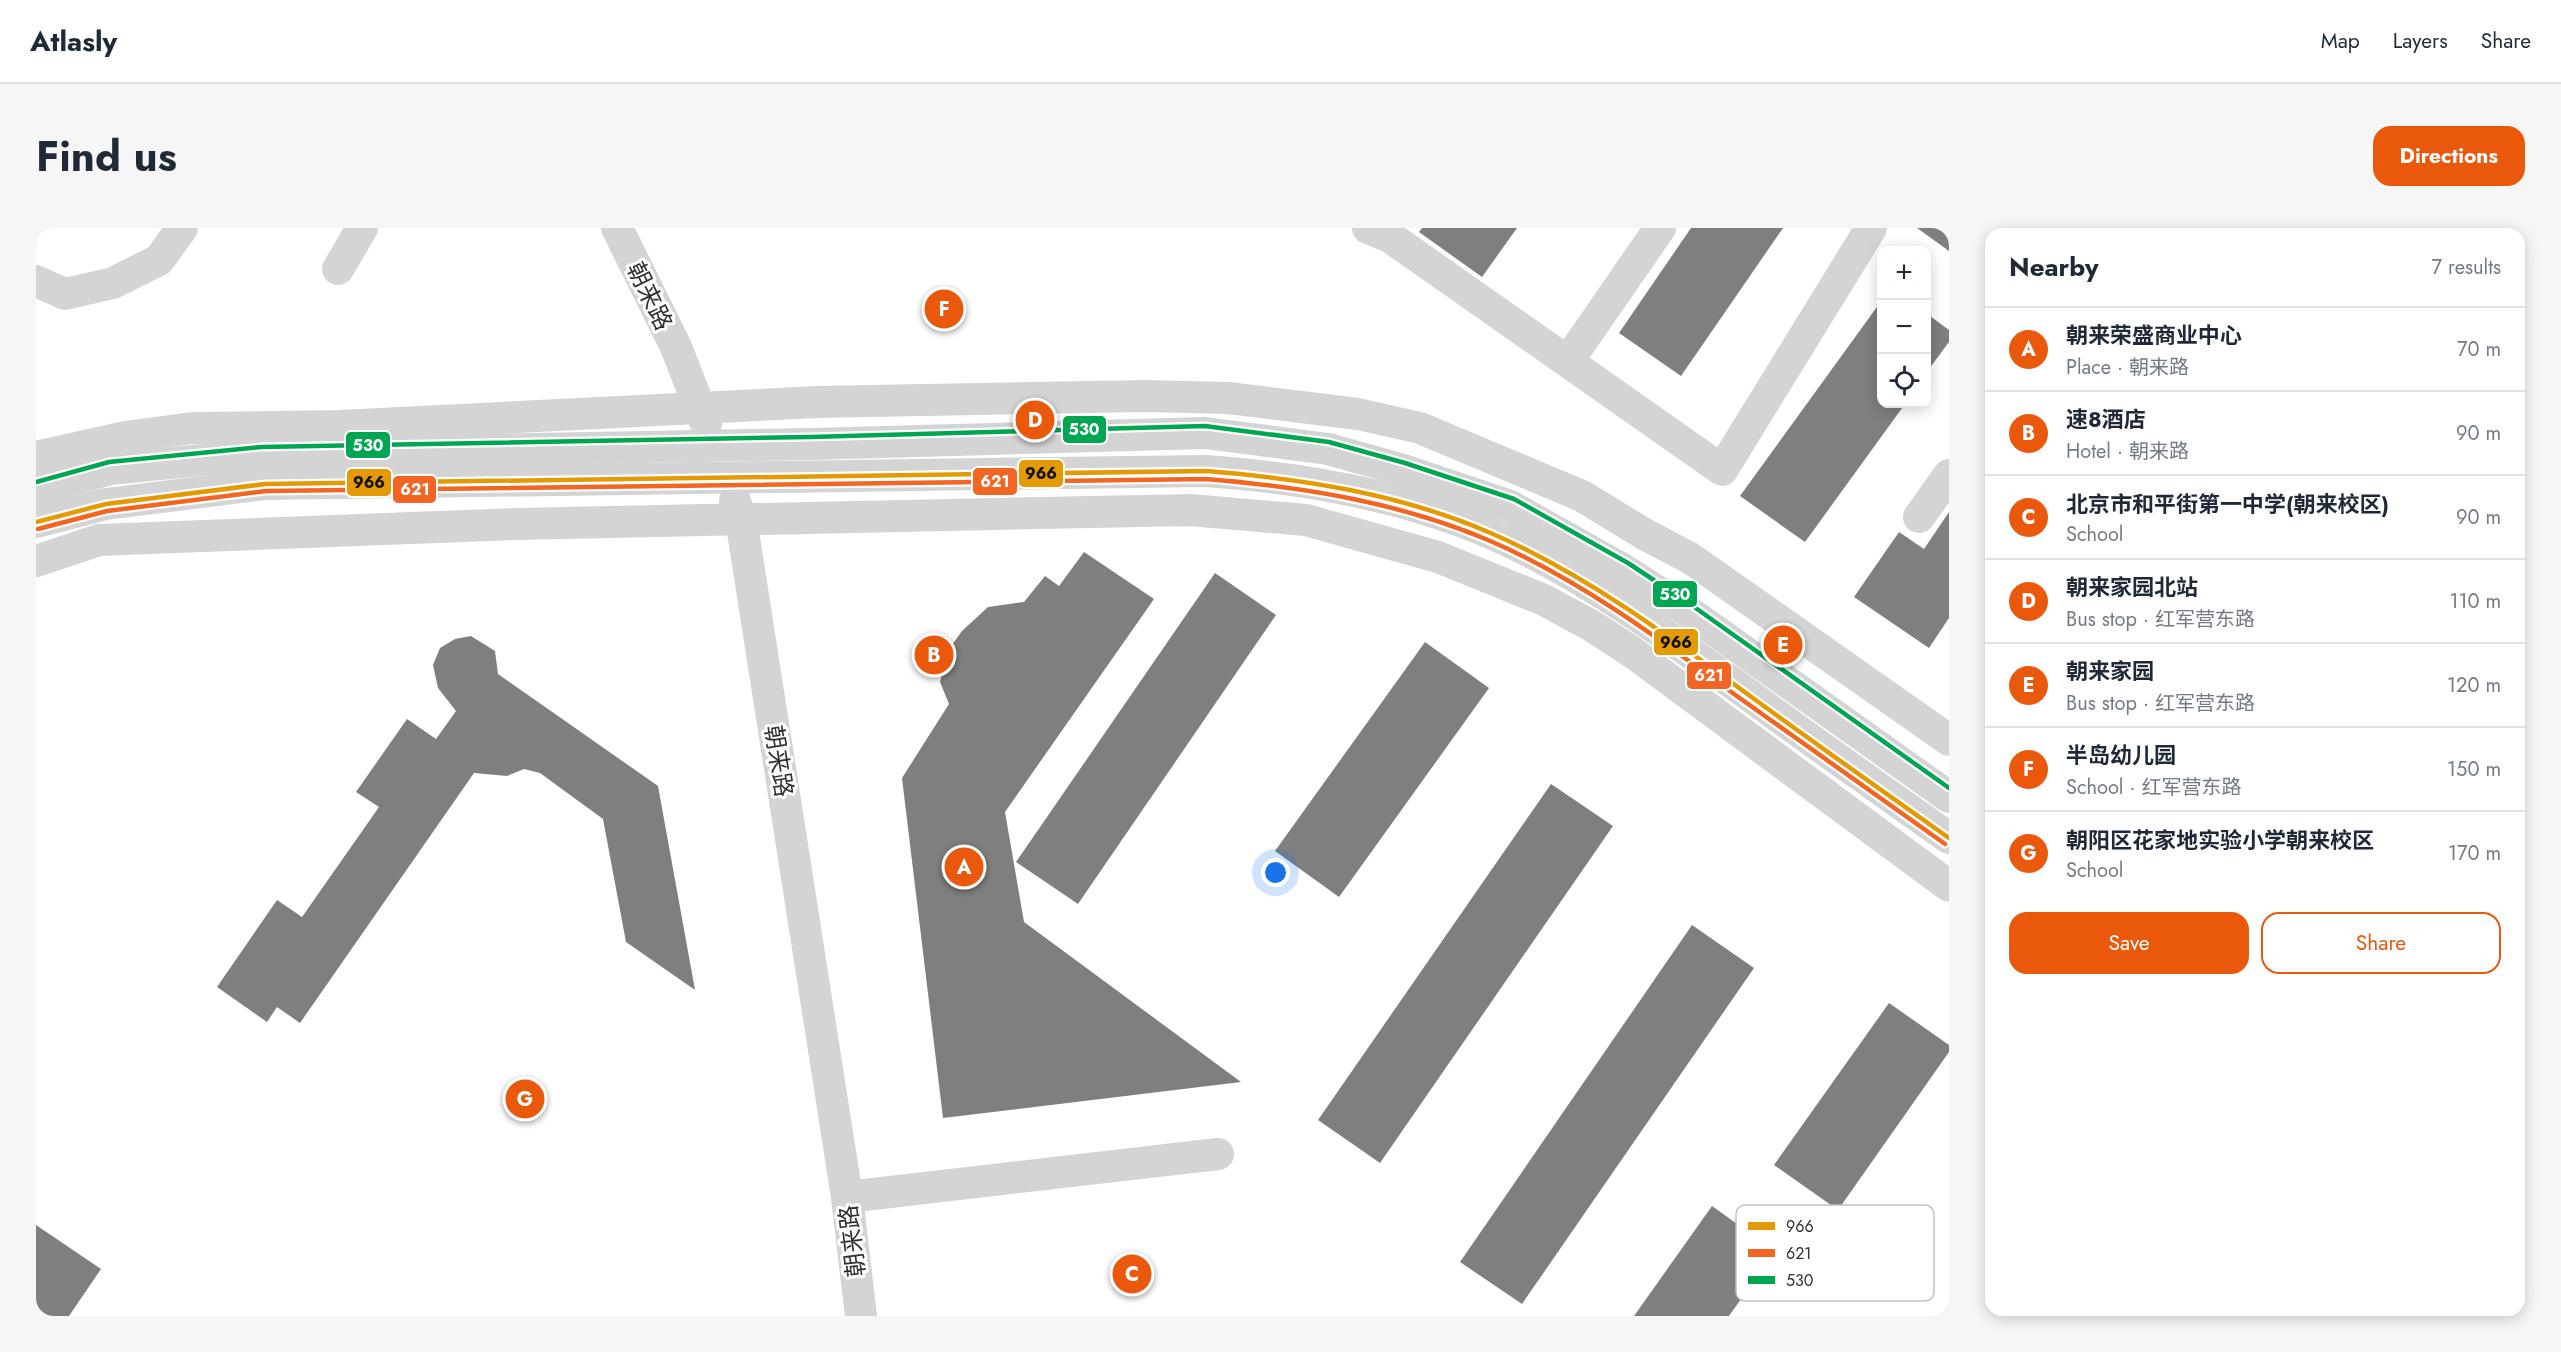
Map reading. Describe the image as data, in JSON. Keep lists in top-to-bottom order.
{
  "streets": {
    "street": ["朝来路"]
  },
  "lines": ["transit line 530", "transit line 966", "transit line 621"],
  "legend": ["966", "621", "530"],
  "page": {
    "header": "Atlasly",
    "nav": ["Map", "Layers", "Share"],
    "title": "Find us",
    "buttons": [
      "Directions",
      ["Save", "Share"]
    ],
    "heading": ["Nearby", "7 results"],
    "map_buttons": ["+", "−"],
    "pins": [
      "F",
      "D",
      "E",
      "B",
      "A",
      "G",
      "C"
    ],
    "list": [
      {
        "mark": "A",
        "name": "朝来荣盛商业中心",
        "note": "Place · 朝来路",
        "value": "70 m"
      },
      {
        "mark": "B",
        "name": "速8酒店",
        "note": "Hotel · 朝来路",
        "value": "90 m"
      },
      {
        "mark": "C",
        "name": "北京市和平街第一中学(朝来校区)",
        "note": "School",
        "value": "90 m"
      },
      {
        "mark": "D",
        "name": "朝来家园北站",
        "note": "Bus stop · 红军营东路",
        "value": "110 m"
      },
      {
        "mark": "E",
        "name": "朝来家园",
        "note": "Bus stop · 红军营东路",
        "value": "120 m"
      },
      {
        "mark": "F",
        "name": "半岛幼儿园",
        "note": "School · 红军营东路",
        "value": "150 m"
      },
      {
        "mark": "G",
        "name": "朝阳区花家地实验小学朝来校区",
        "note": "School",
        "value": "170 m"
      }
    ]
  }
}
